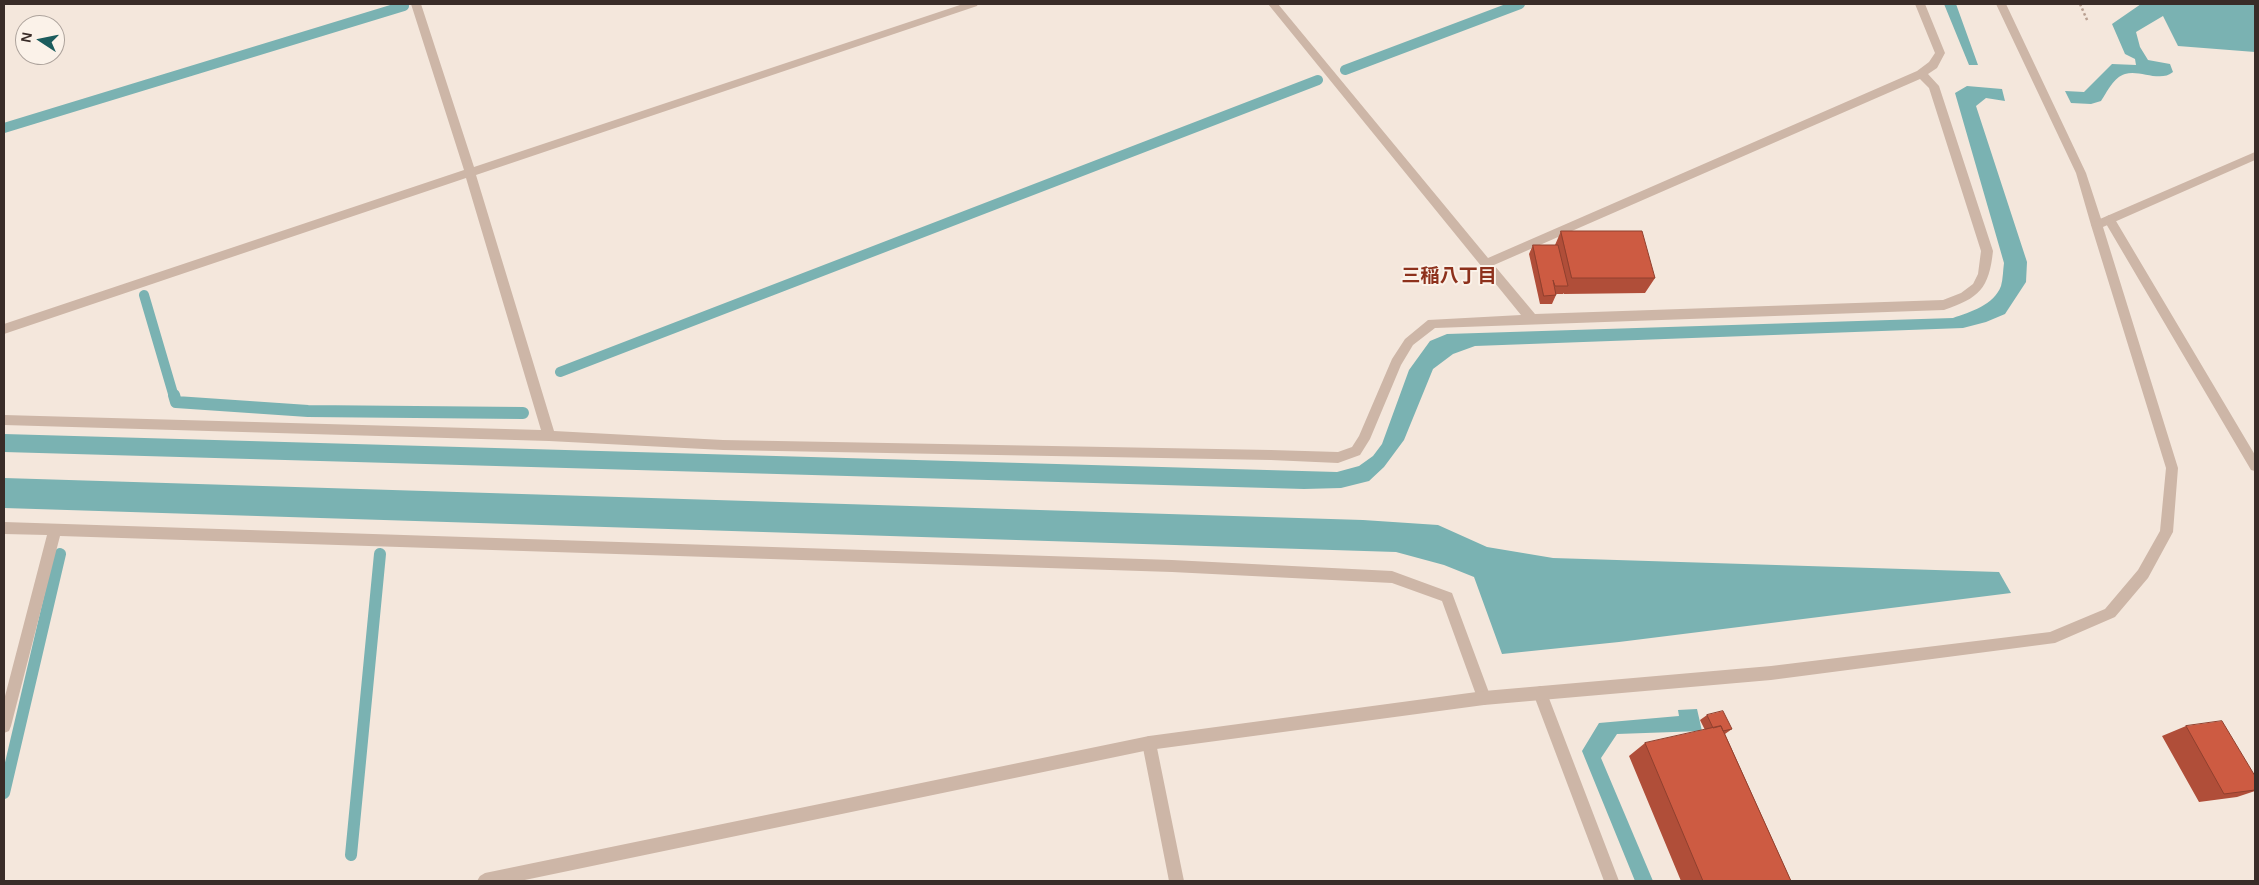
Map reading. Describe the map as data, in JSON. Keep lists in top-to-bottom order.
{
  "districts": ["三稲八丁目"],
  "north": "left"
}
